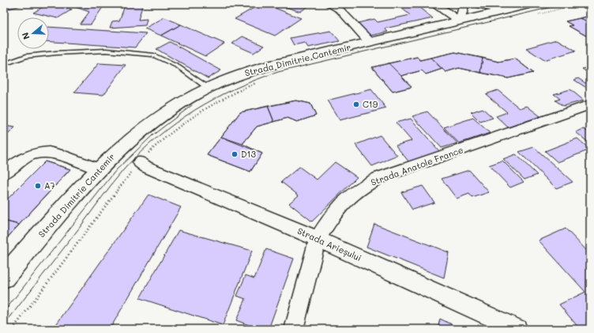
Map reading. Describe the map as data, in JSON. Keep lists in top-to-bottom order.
{
  "streets": {
    "main road": ["Strada Dimitrie Cantemir"],
    "street": ["Strada Anatole France", "Strada Arieșului"]
  },
  "crossings": [
    ["Strada Anatole France", "Strada Arieșului"]
  ],
  "places": ["C19", "D13", "A7"],
  "north": "left"
}
